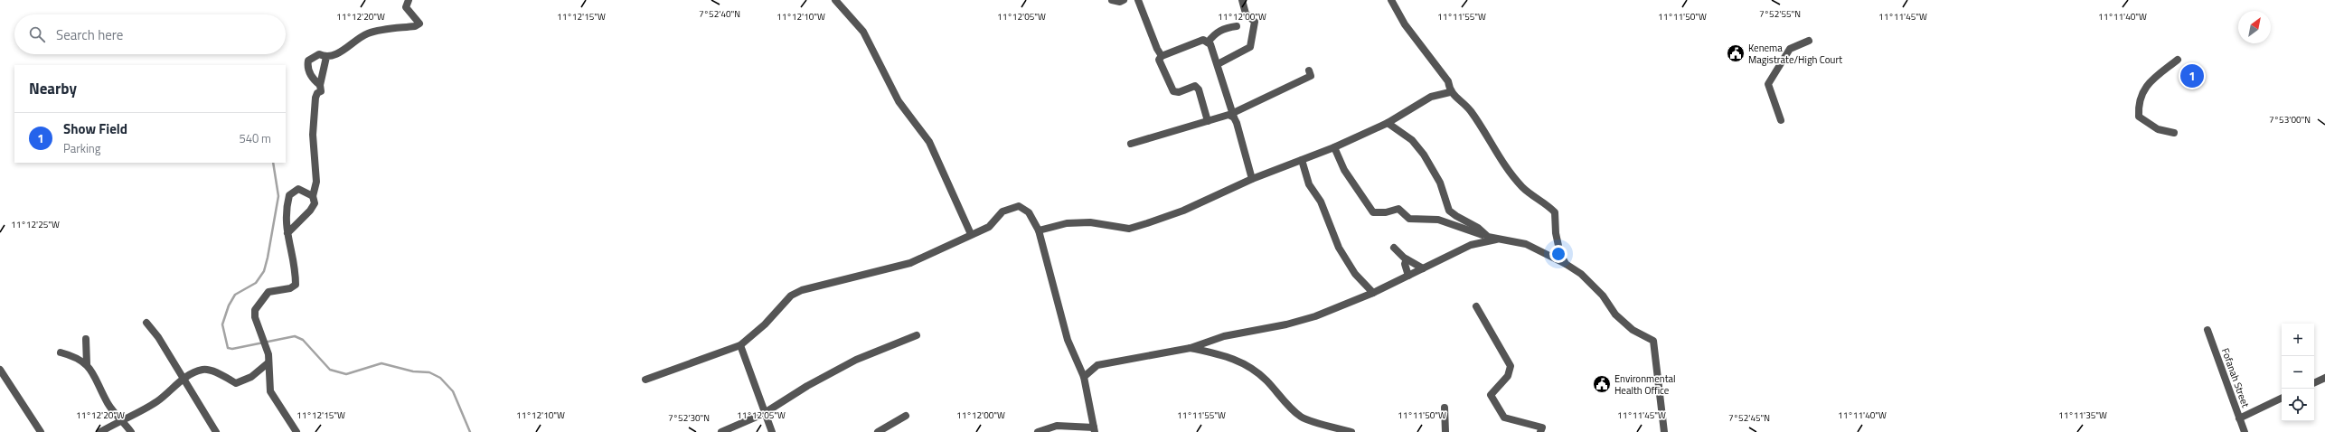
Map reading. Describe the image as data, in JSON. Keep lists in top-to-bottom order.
{
  "streets": {
    "street": ["Fofanah Street"]
  },
  "places": {
    "public building": ["Kenema Magistrate/High Court", "Environmental Health Office"]
  },
  "north": "top right",
  "page": {
    "search": "Search here",
    "pins": "1",
    "heading": "Nearby",
    "list": [
      {
        "mark": "1",
        "name": "Show Field",
        "note": "Parking",
        "value": "540 m"
      }
    ],
    "map_buttons": ["+", "−"]
  },
  "coordinates": [
    "7°52'40\"N",
    "7°52'55\"N",
    "11°12'20\"W",
    "11°12'15\"W",
    "11°12'10\"W",
    "11°12'05\"W",
    "11°12'00\"W",
    "11°11'55\"W",
    "11°11'50\"W",
    "11°11'45\"W",
    "11°11'40\"W",
    "7°53'00\"N",
    "11°12'25\"W",
    "11°11'35\"W",
    "7°52'30\"N",
    "7°52'45\"N"
  ]
}
